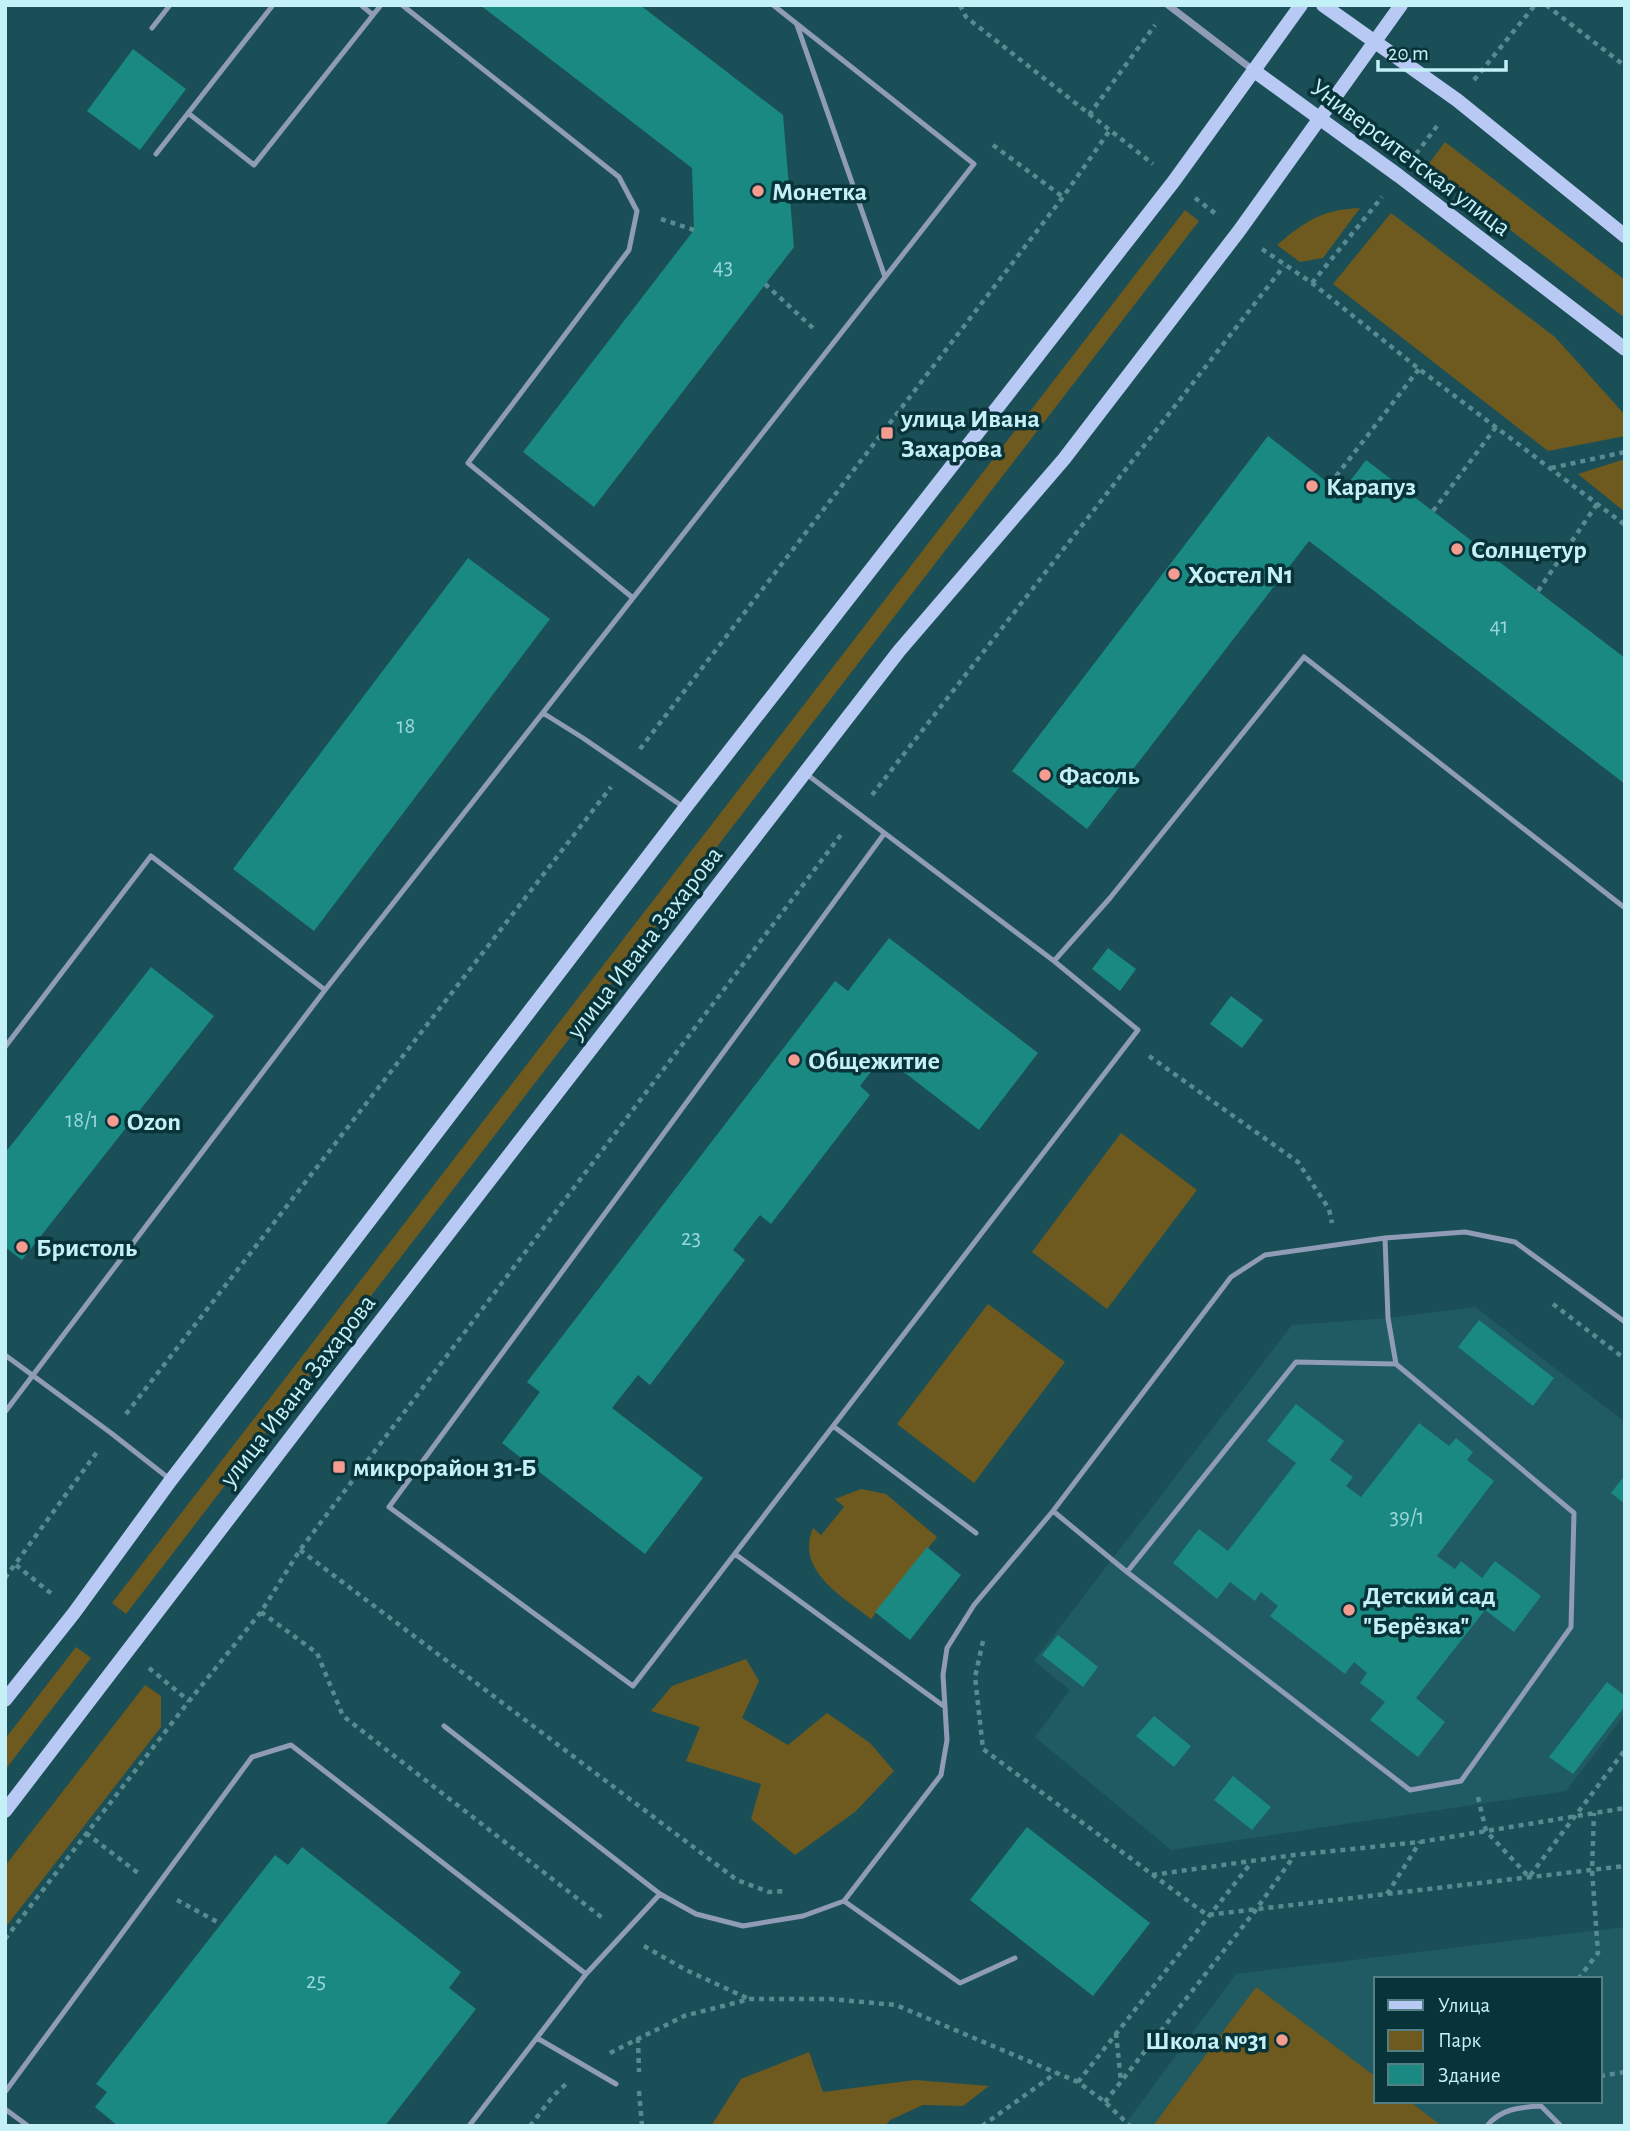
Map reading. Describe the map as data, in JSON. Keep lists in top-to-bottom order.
{
  "streets": {
    "main road": ["Университетская улица", "улица Ивана Захарова"]
  },
  "crossings": [
    ["Университетская улица", "улица Ивана Захарова"]
  ],
  "places": {
    "other": [
      "Монетка",
      "Карапуз",
      "Солнцетур",
      "Хостел N1",
      "Фасоль",
      "Общежитие",
      "Ozon",
      "Бристоль",
      "Детский сад \"Берёзка\"",
      "Школа №31"
    ],
    "transit": ["улица Ивана Захарова", "микрорайон 31-Б"]
  },
  "house_numbers": [
    "43",
    "41",
    "18",
    "18/1",
    "23",
    "39/1",
    "25"
  ],
  "legend": ["Улица", "Парк", "Здание"],
  "scale_bar": "20 m"
}
